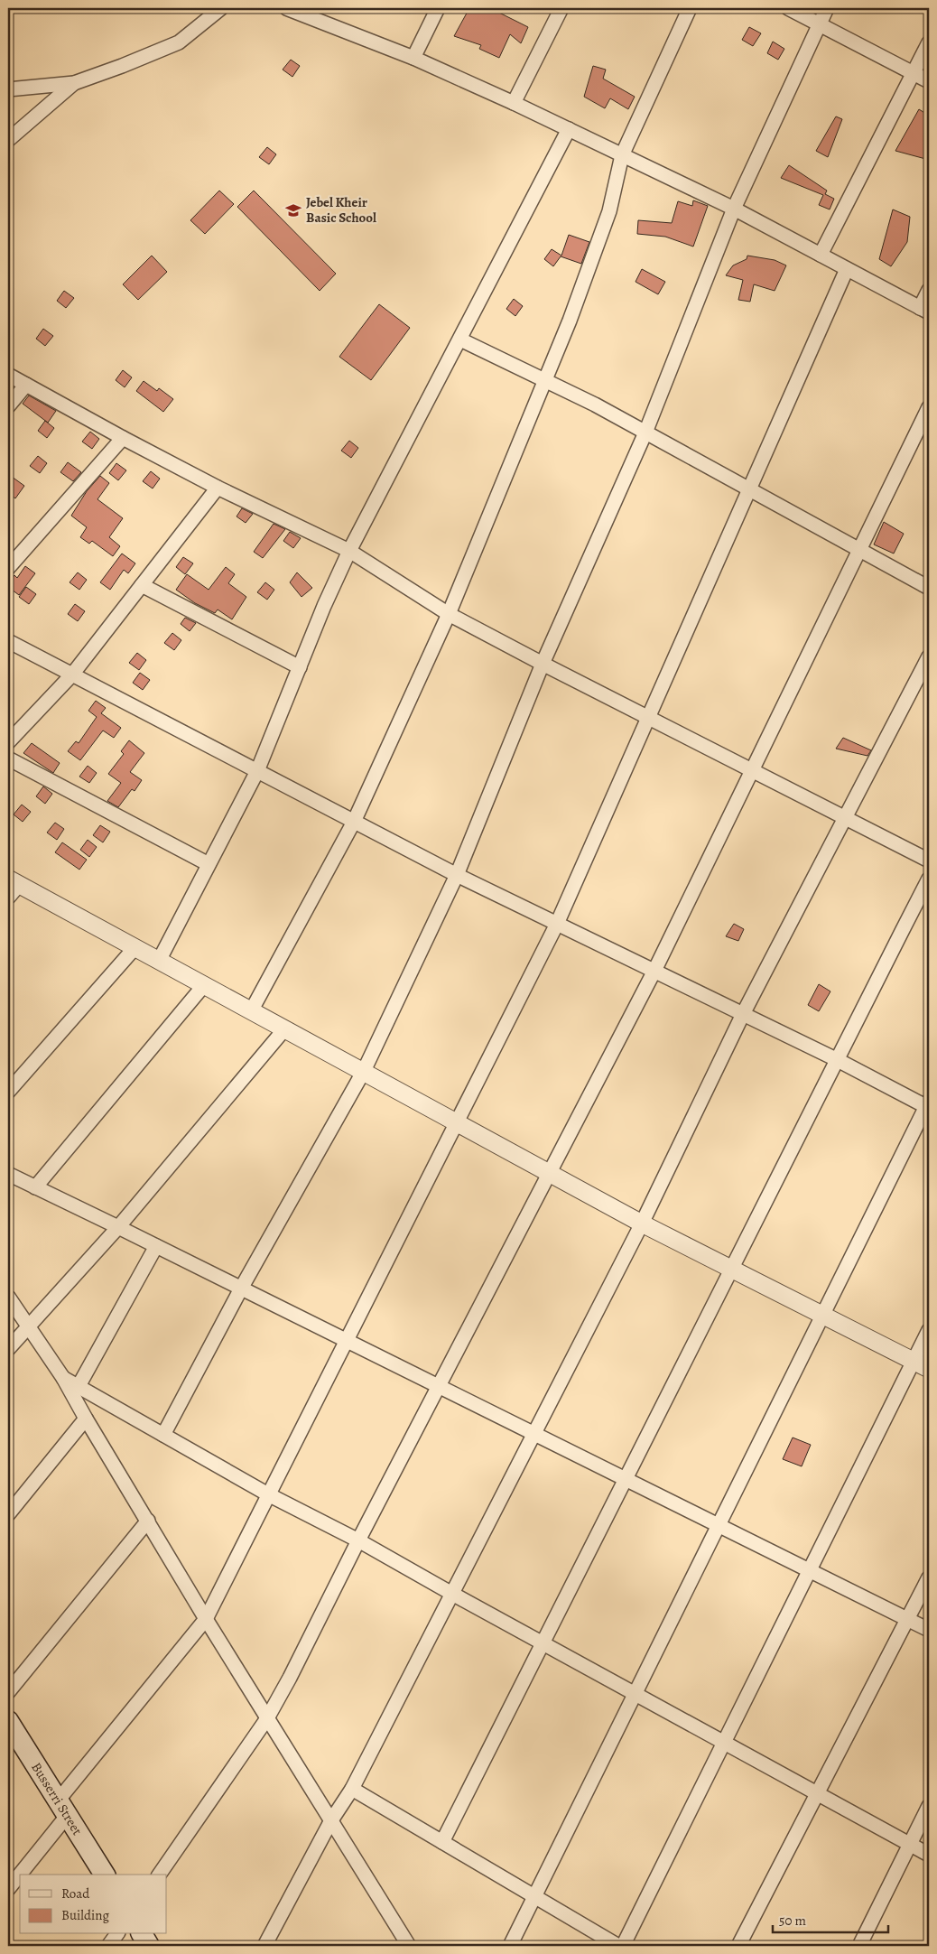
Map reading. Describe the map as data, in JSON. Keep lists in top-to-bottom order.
{
  "streets": {
    "main road": ["Busserri Street"]
  },
  "places": {
    "school or university": ["Jebel Kheir Basic School"]
  },
  "legend": ["Road", "Building"],
  "scale_bar": "50 m"
}
